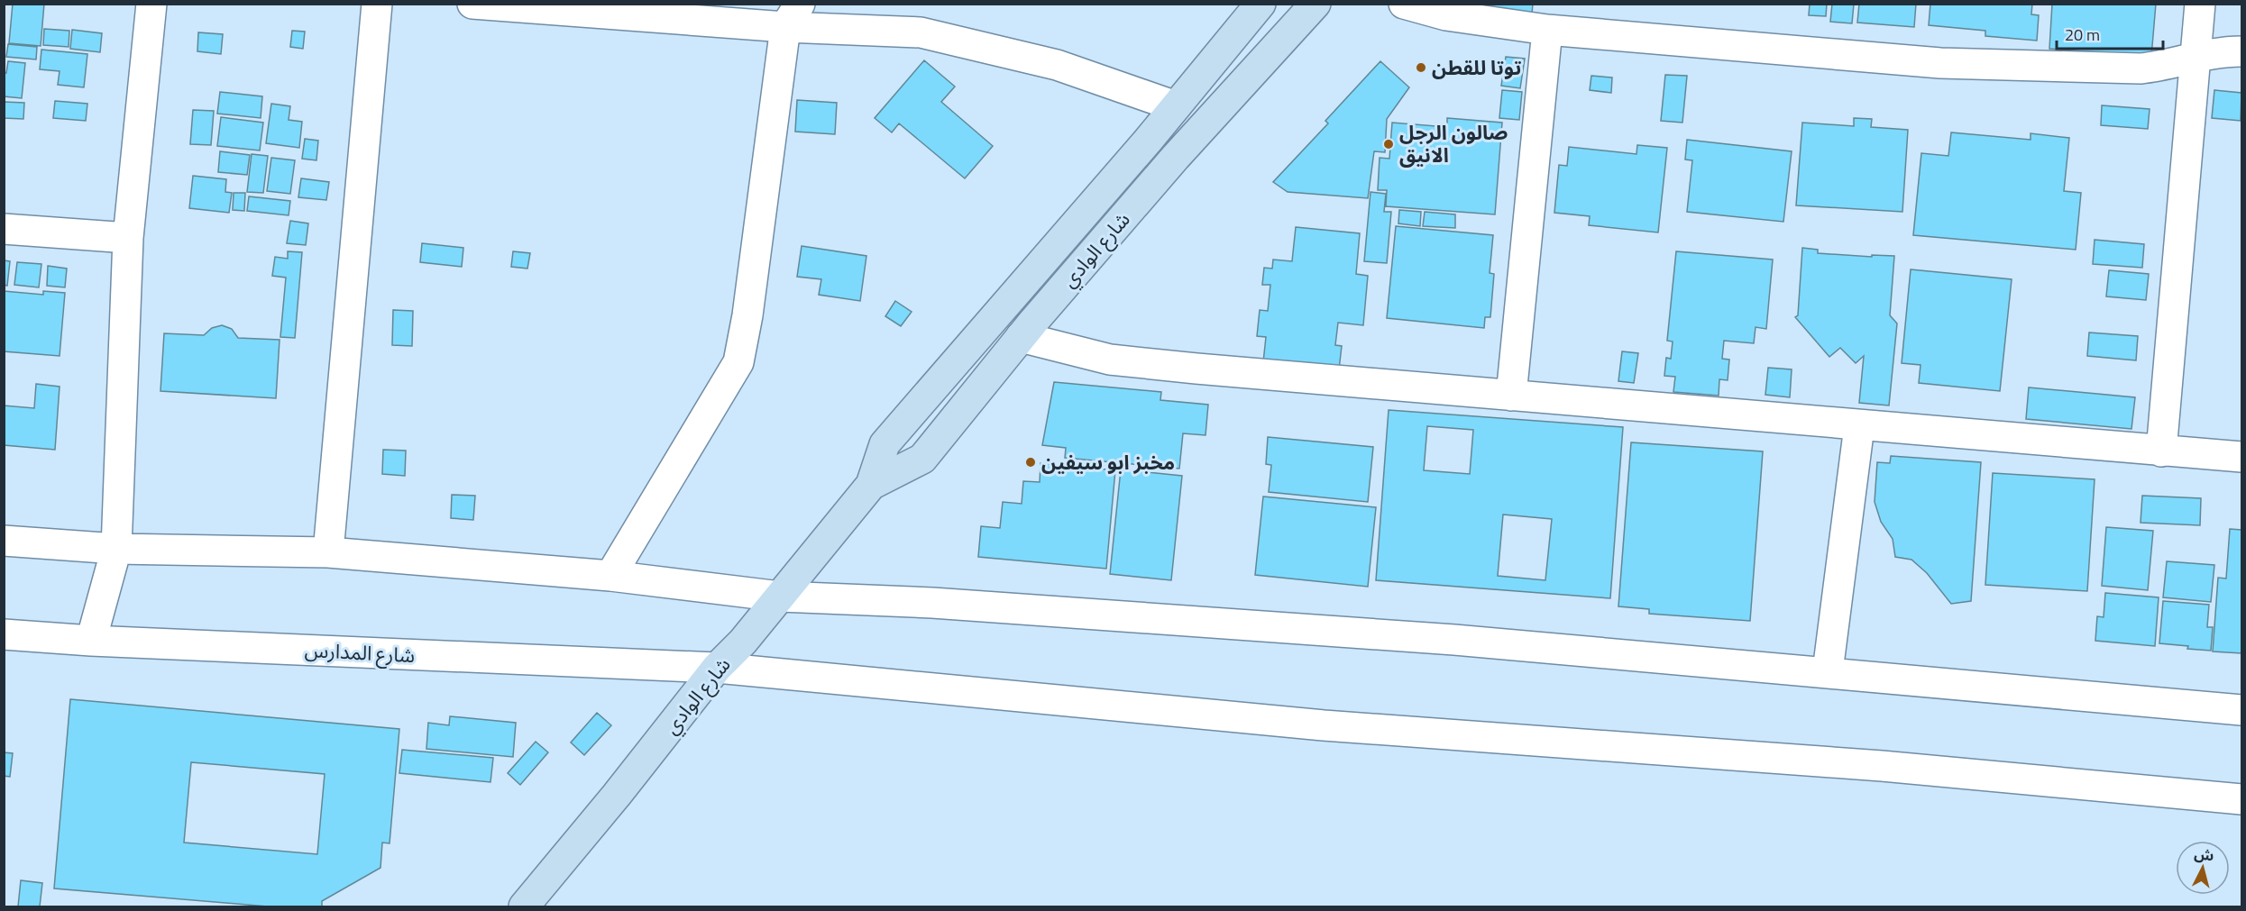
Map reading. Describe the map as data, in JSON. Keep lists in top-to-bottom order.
{
  "streets": {
    "main road": ["شارع الوادي"],
    "street": ["شارع المدارس"]
  },
  "crossings": [
    ["شارع الوادي", "شارع المدارس"]
  ],
  "places": ["توتا للقطن", "صالون الرجل الانيق", "مخبز ابو سيفين"],
  "scale_bar": "20 m",
  "north": "top"
}
